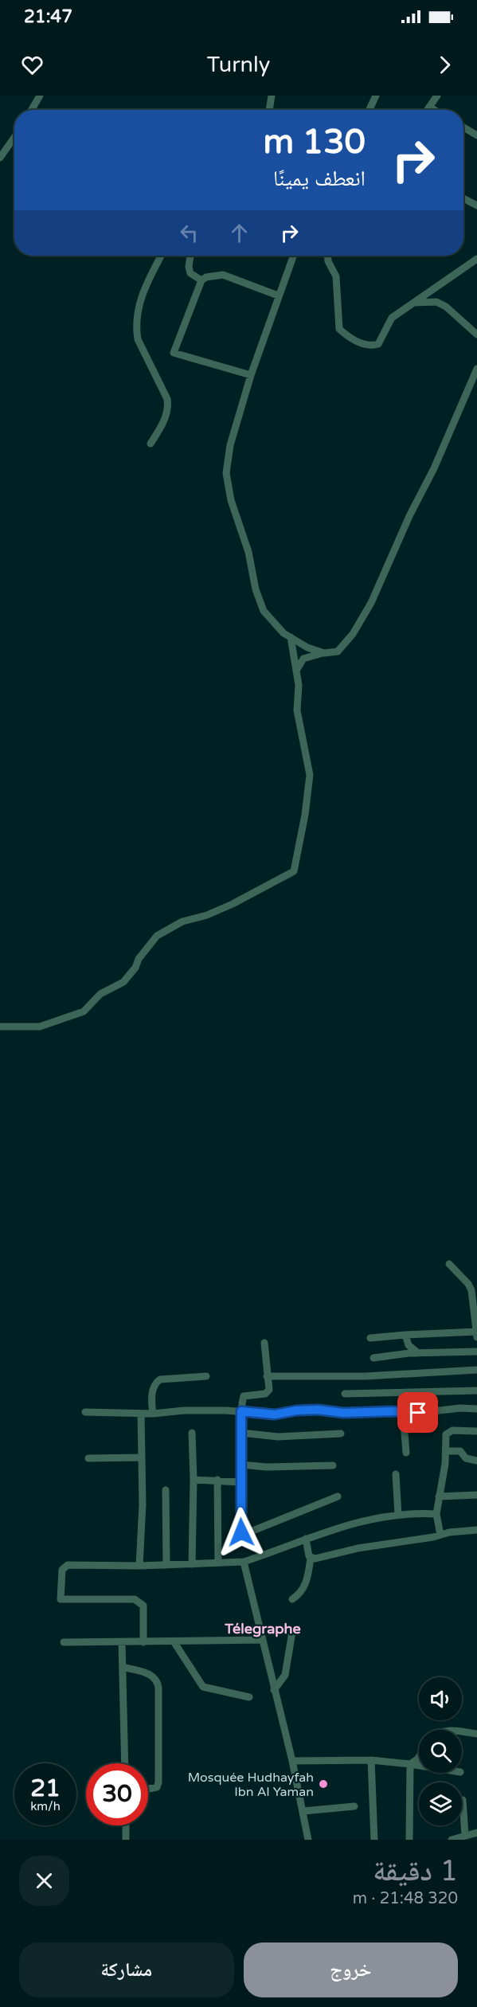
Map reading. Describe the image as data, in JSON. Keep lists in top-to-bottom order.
{
  "districts": ["Télegraphe"],
  "places": ["Mosquée Hudhayfah Ibn Al Yaman"],
  "page": {
    "status": "21:47",
    "header": "Turnly",
    "turn": ["130 m", "انعطف يمينًا"],
    "speed": "21 km/h",
    "limit": "30",
    "heading": ["1 دقيقة", "320 m · 21:48"],
    "buttons": ["خروج", "مشاركة"]
  }
}
